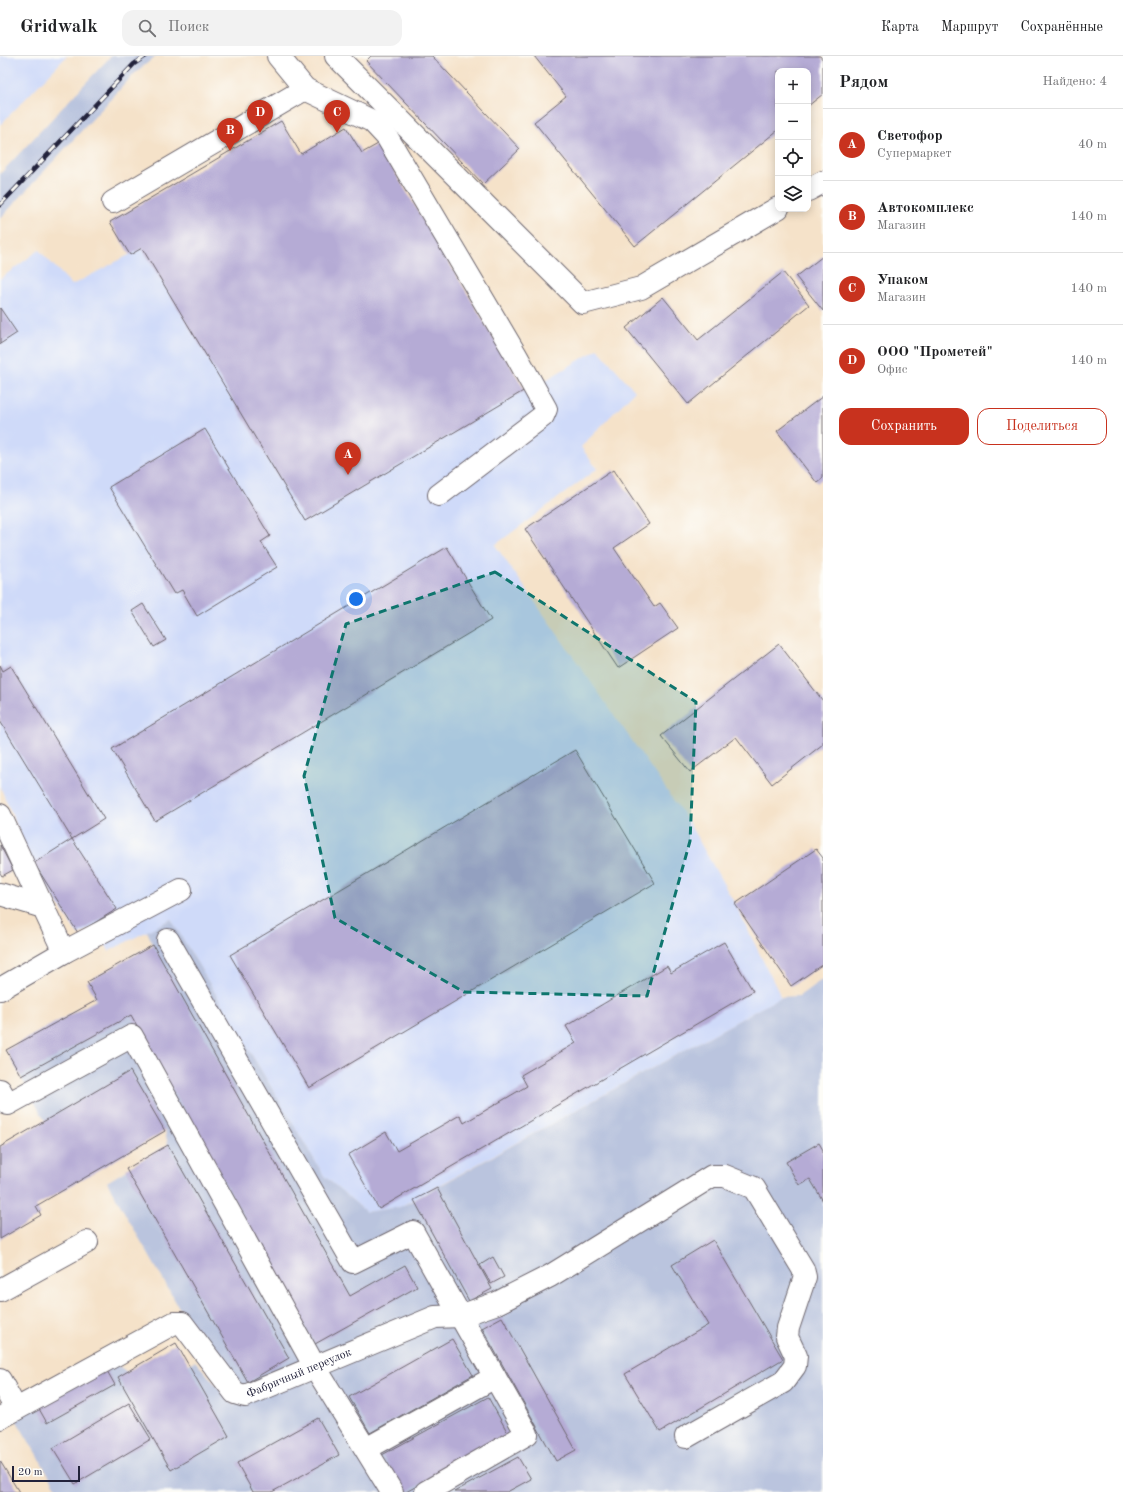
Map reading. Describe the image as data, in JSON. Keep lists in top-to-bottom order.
{
  "streets": {
    "street": ["Фабричный переулок"]
  },
  "scale_bar": "20 m",
  "page": {
    "header": "Gridwalk",
    "search": "Поиск",
    "nav": ["Карта", "Маршрут", "Сохранённые"],
    "heading": ["Рядом", "Найдено: 4"],
    "map_buttons": ["+", "−"],
    "pins": [
      "C",
      "D",
      "B",
      "A"
    ],
    "list": [
      {
        "mark": "A",
        "name": "Светофор",
        "note": "Супермаркет",
        "value": "40 m"
      },
      {
        "mark": "B",
        "name": "Автокомплекс",
        "note": "Магазин",
        "value": "140 m"
      },
      {
        "mark": "C",
        "name": "Упаком",
        "note": "Магазин",
        "value": "140 m"
      },
      {
        "mark": "D",
        "name": "ООО \"Прометей\"",
        "note": "Офис",
        "value": "140 m"
      }
    ],
    "buttons": ["Сохранить", "Поделиться"],
    "scale": "20 m"
  }
}
